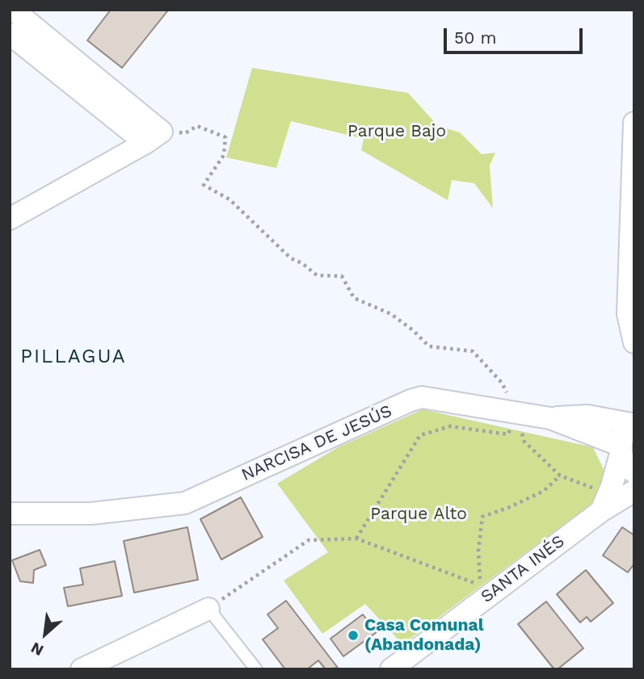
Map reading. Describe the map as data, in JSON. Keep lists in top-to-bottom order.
{
  "streets": {
    "street": ["NARCISA DE JESÚS", "SANTA INÉS"]
  },
  "districts": ["PILLAGUA"],
  "parks": ["Parque Bajo", "Parque Alto"],
  "places": ["Casa Comunal (Abandonada)"],
  "scale_bar": "50 m",
  "north": "bottom left"
}
